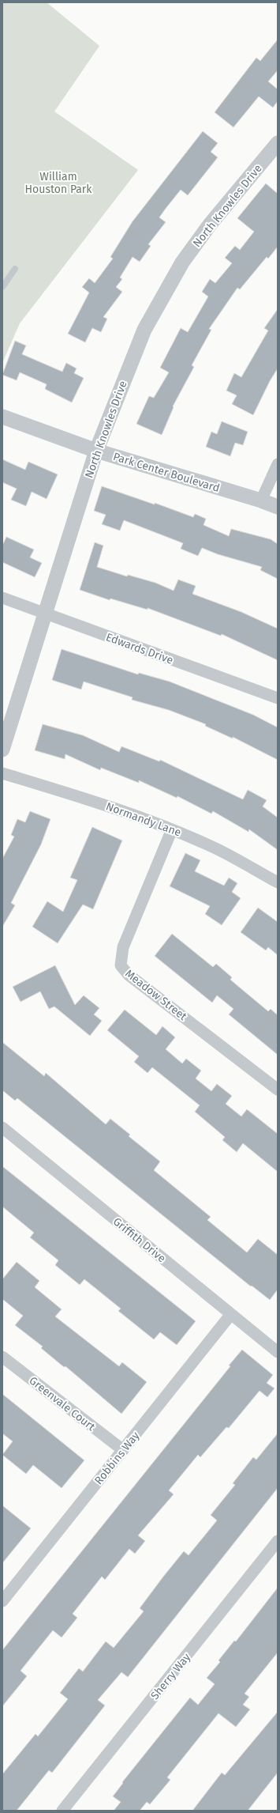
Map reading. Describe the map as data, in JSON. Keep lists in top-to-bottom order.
{
  "streets": {
    "street": [
      "North Knowles Drive",
      "Park Center Boulevard",
      "Edwards Drive",
      "Normandy Lane",
      "Meadow Street",
      "Griffith Drive",
      "Greenvale Court",
      "Robbins Way",
      "Sherry Way"
    ]
  },
  "crossings": [
    ["North Knowles Drive", "Park Center Boulevard"],
    ["North Knowles Drive", "Edwards Drive"],
    ["Normandy Lane", "Meadow Street"],
    ["Griffith Drive", "Robbins Way"],
    ["Greenvale Court", "Robbins Way"]
  ],
  "parks": ["William Houston Park"]
}
